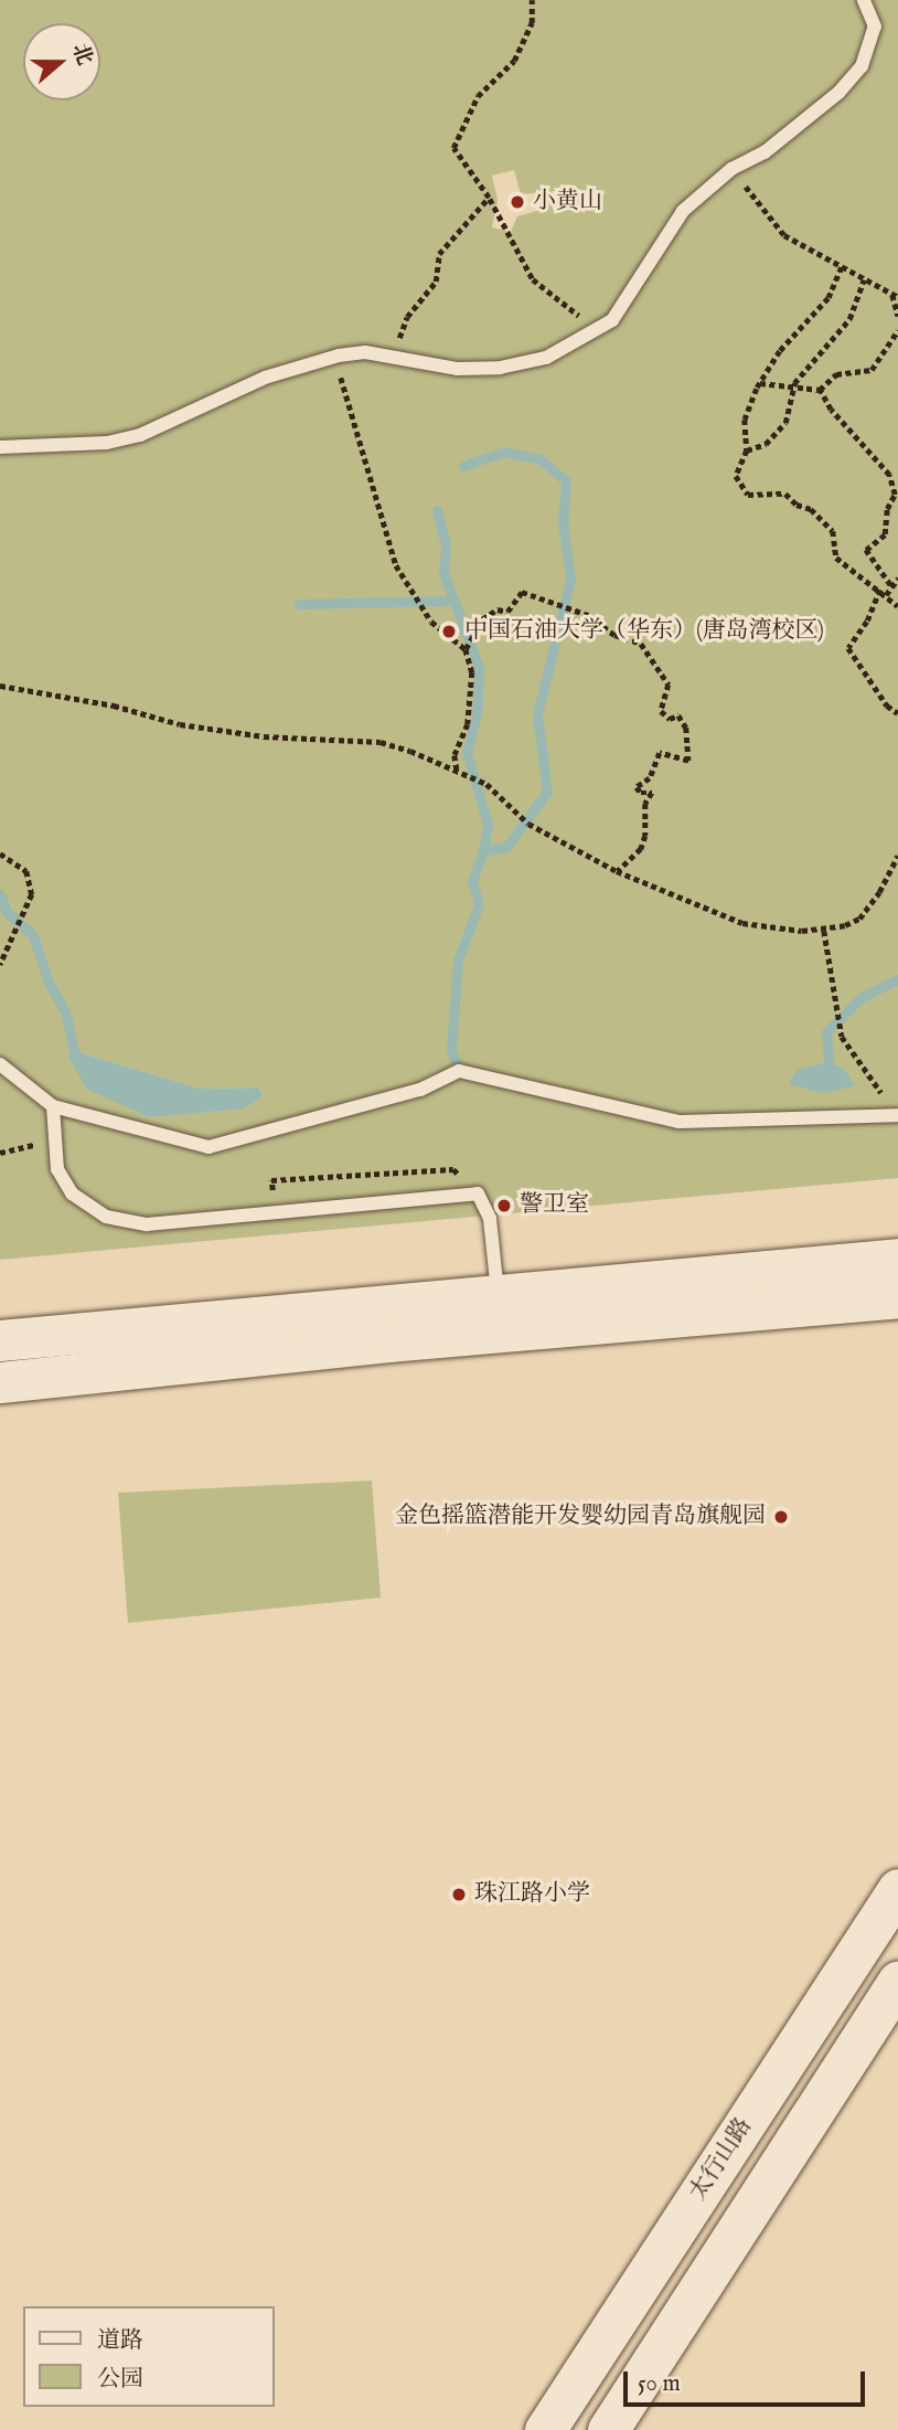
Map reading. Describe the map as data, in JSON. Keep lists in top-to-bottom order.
{
  "streets": {
    "main road": ["太行山路"]
  },
  "places": [
    "小黄山",
    "中国石油大学（华东）(唐岛湾校区)",
    "警卫室",
    "金色摇篮潜能开发婴幼园青岛旗舰园",
    "珠江路小学"
  ],
  "legend": ["道路", "公园"],
  "scale_bar": "50 m",
  "north": "right"
}
